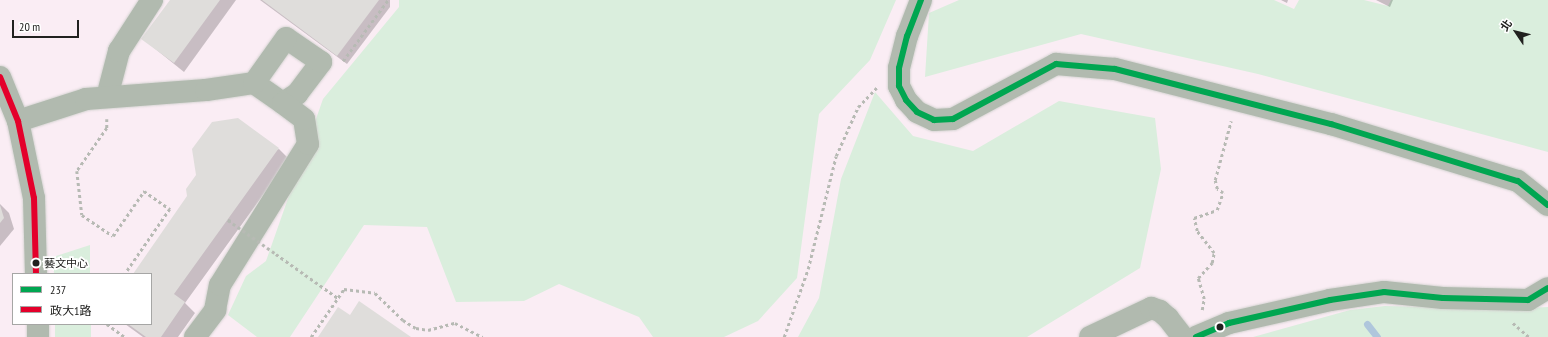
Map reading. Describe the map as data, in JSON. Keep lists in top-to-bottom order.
{
  "places": ["藝文中心"],
  "lines": ["transit line 237", "transit line 政大1路"],
  "legend": ["237", "政大1路"],
  "scale_bar": "20 m",
  "north": "top left"
}
